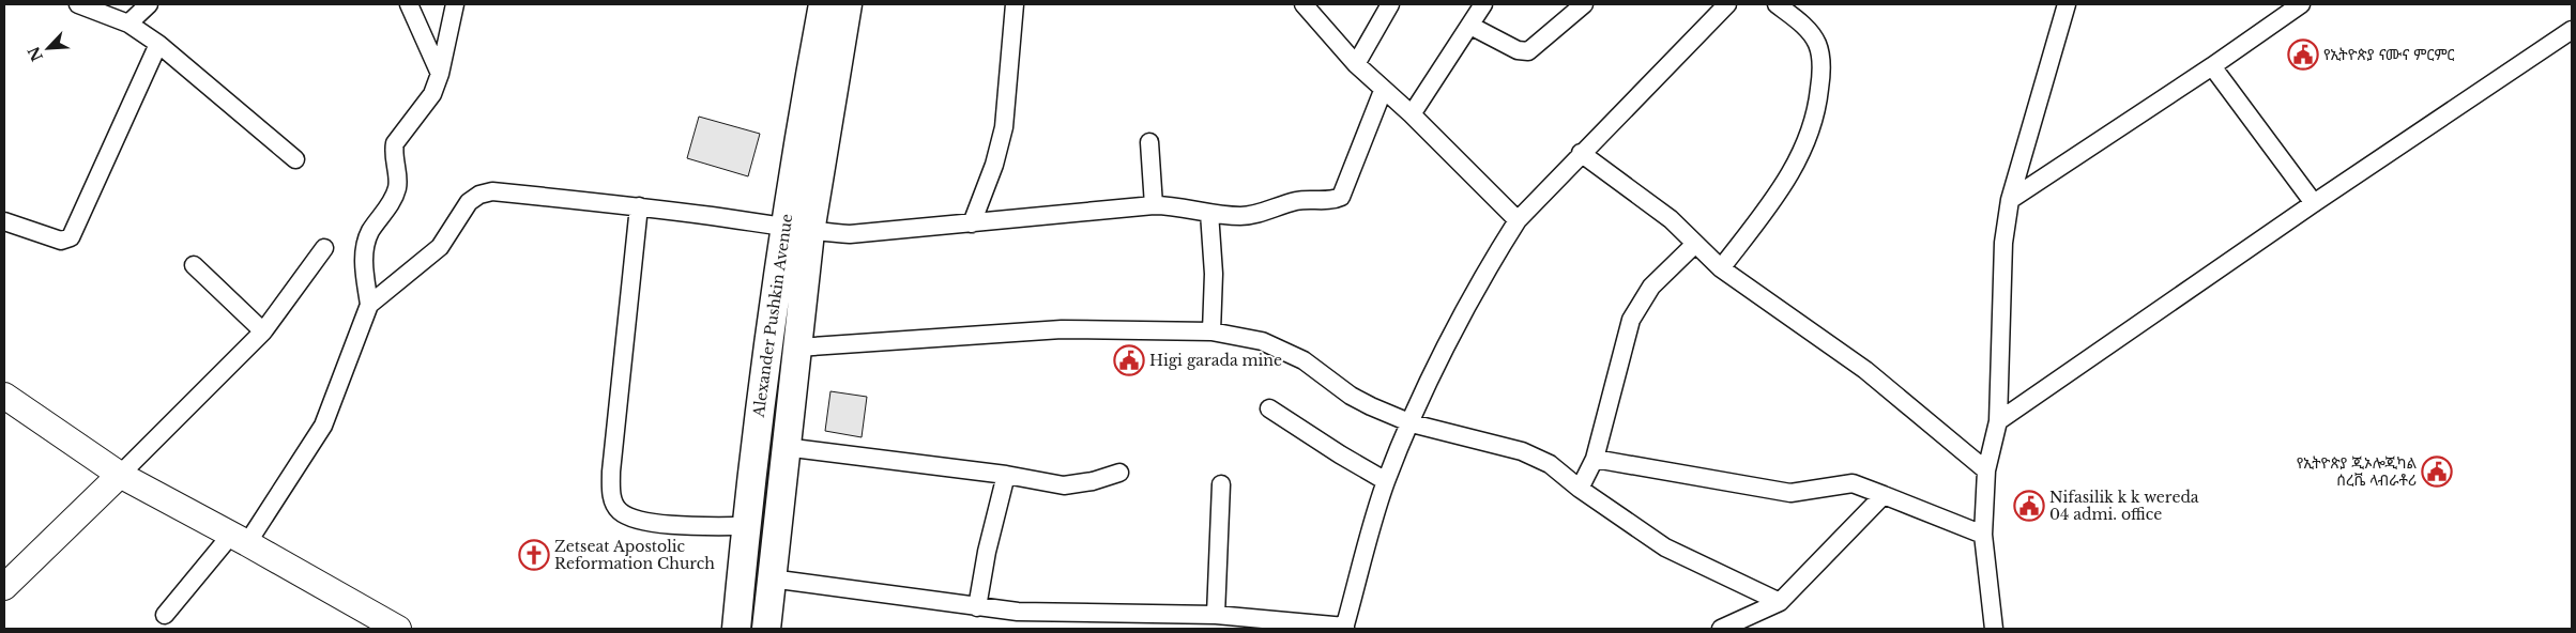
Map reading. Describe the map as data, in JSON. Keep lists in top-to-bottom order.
{
  "streets": {
    "main road": ["Alexander Pushkin Avenue"]
  },
  "places": {
    "public building": [
      "የኢትዮጵያ ናሙና ምርምር",
      "Higi garada mine",
      "የኢትዮጵያ ጂኦሎጂካል ሰረቬ ላብራቶሪ",
      "Nifasilik k k wereda 04 admi. office"
    ],
    "church": ["Zetseat Apostolic Reformation Church"]
  },
  "north": "bottom left"
}
